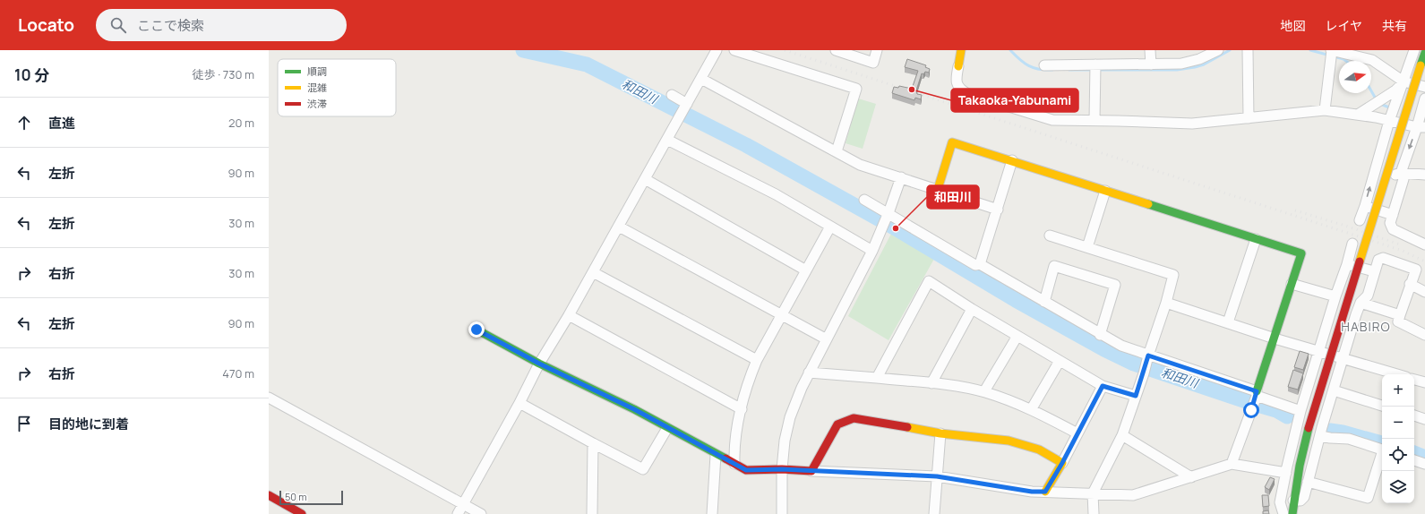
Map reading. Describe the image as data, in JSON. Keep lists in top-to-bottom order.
{
  "districts": ["HABIRO"],
  "water": ["和田川"],
  "places": ["Takaoka-Yabunami", "和田川"],
  "legend": ["順調", "混雑", "渋滞"],
  "scale_bar": "50 m",
  "north": "right",
  "page": {
    "header": "Locato",
    "search": "ここで検索",
    "nav": ["地図", "レイヤ", "共有"],
    "heading": ["10 分", "徒歩 · 730 m"],
    "list": [
      ["直進", "20 m"],
      ["左折", "90 m"],
      ["左折", "30 m"],
      ["右折", "30 m"],
      ["左折", "90 m"],
      ["右折", "470 m"],
      "目的地に到着"
    ],
    "map_buttons": ["+", "−"],
    "scale": "50 m"
  }
}
